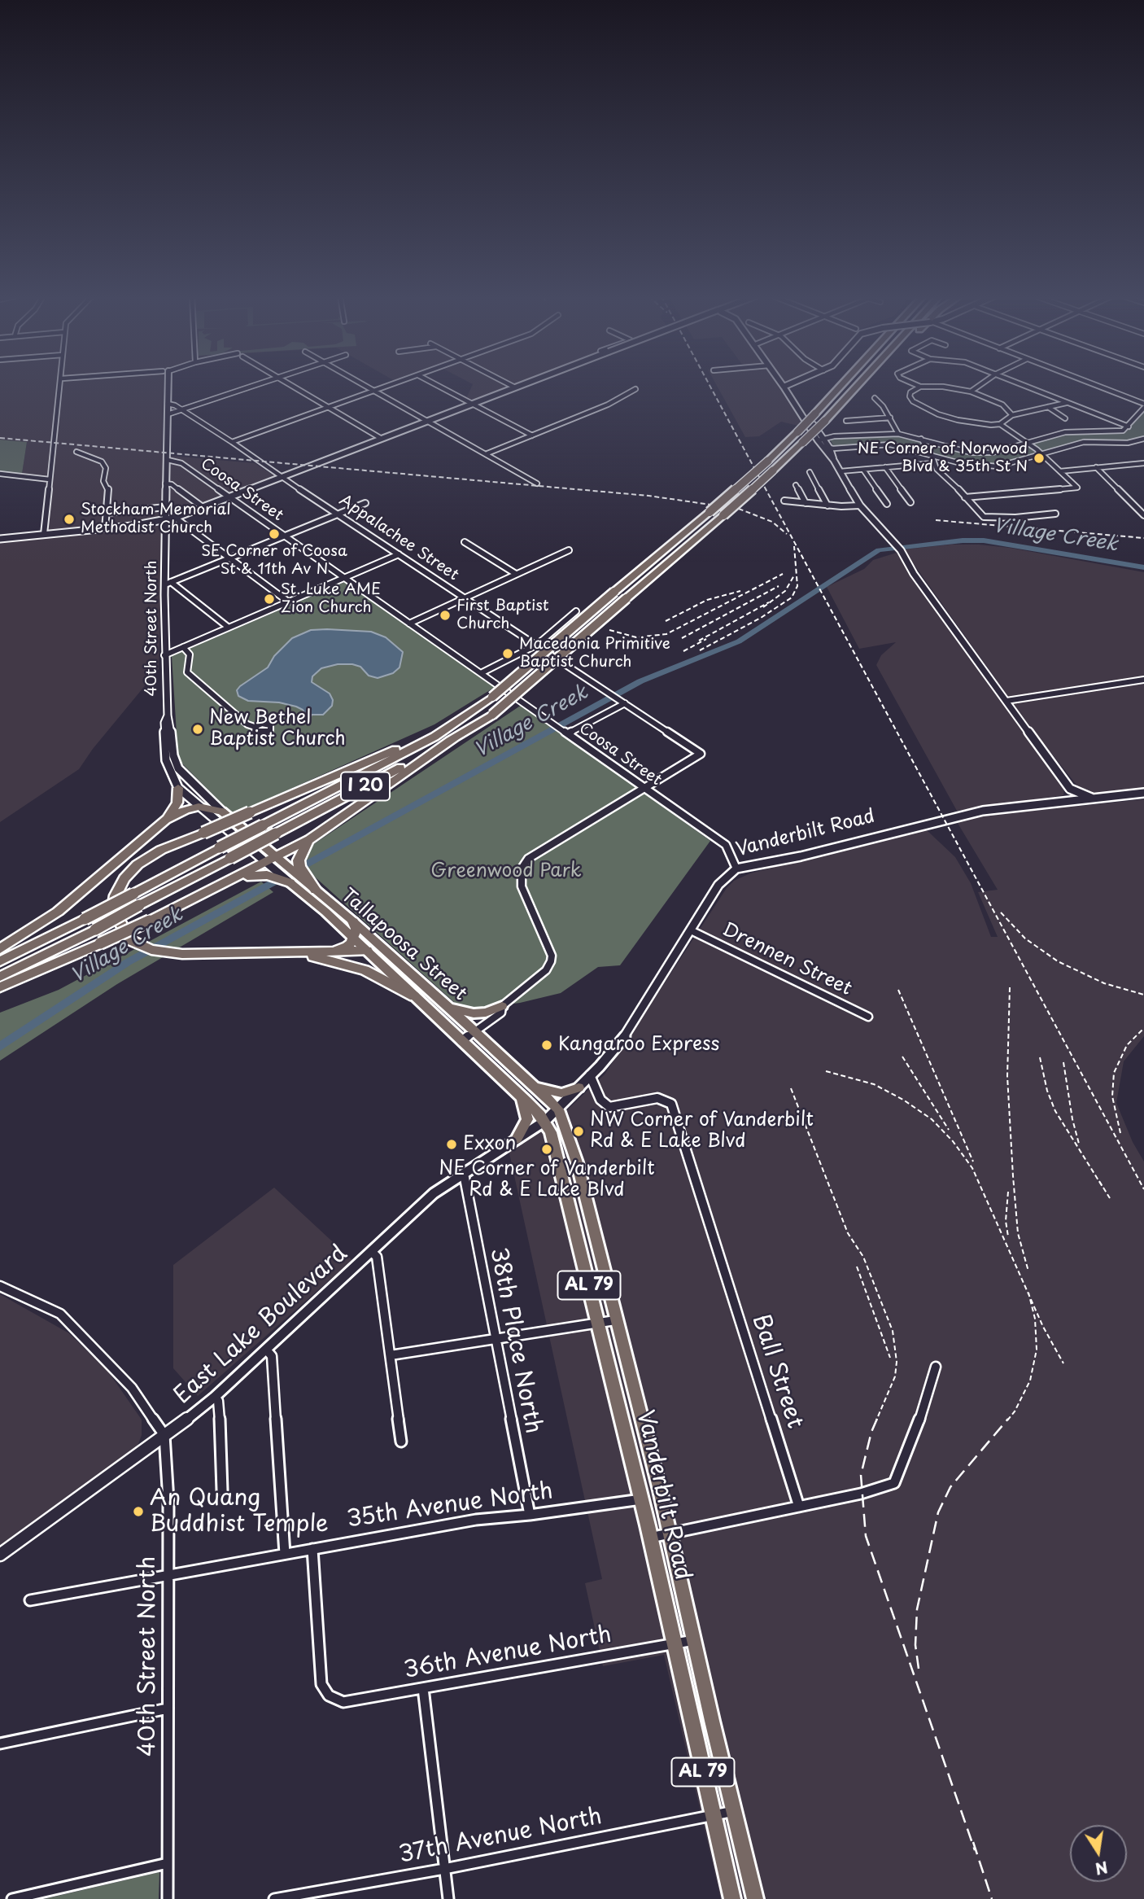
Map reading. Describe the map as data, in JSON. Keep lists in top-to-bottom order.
{
  "streets": {
    "highway": ["I 20"],
    "main road": ["Vanderbilt Road", "Tallapoosa Street", "AL 79"],
    "street": [
      "Coosa Street",
      "Appalachee Street",
      "40th Street North",
      "Drennen Street",
      "East Lake Boulevard",
      "38th Place North",
      "Ball Street",
      "35th Avenue North",
      "36th Avenue North",
      "37th Avenue North"
    ]
  },
  "crossings": [
    ["Coosa Street", "Appalachee Street"],
    ["Coosa Street", "40th Street North"],
    ["Coosa Street", "Vanderbilt Road"],
    ["Appalachee Street", "40th Street North"],
    ["40th Street North", "East Lake Boulevard"],
    ["40th Street North", "35th Avenue North"],
    ["Vanderbilt Road", "Tallapoosa Street"],
    ["Vanderbilt Road", "Drennen Street"],
    ["Vanderbilt Road", "East Lake Boulevard"],
    ["Vanderbilt Road", "Ball Street"],
    ["Vanderbilt Road", "35th Avenue North"],
    ["Vanderbilt Road", "36th Avenue North"],
    ["Vanderbilt Road", "37th Avenue North"],
    ["Tallapoosa Street", "East Lake Boulevard"],
    ["East Lake Boulevard", "38th Place North"],
    ["38th Place North", "35th Avenue North"],
    ["35th Avenue North", "36th Avenue North"]
  ],
  "water": ["Village Creek"],
  "parks": ["Greenwood Park"],
  "places": [
    "NE Corner of Norwood Blvd & 35th St N",
    "Stockham Memorial Methodist Church",
    "SE Corner of Coosa St & 11th Av N",
    "St. Luke AME Zion Church",
    "First Baptist Church",
    "Macedonia Primitive Baptist Church",
    "New Bethel Baptist Church",
    "Kangaroo Express",
    "NW Corner of Vanderbilt Rd & E Lake Blvd",
    "Exxon",
    "NE Corner of Vanderbilt Rd & E Lake Blvd",
    "An Quang Buddhist Temple"
  ],
  "north": "bottom"
}
